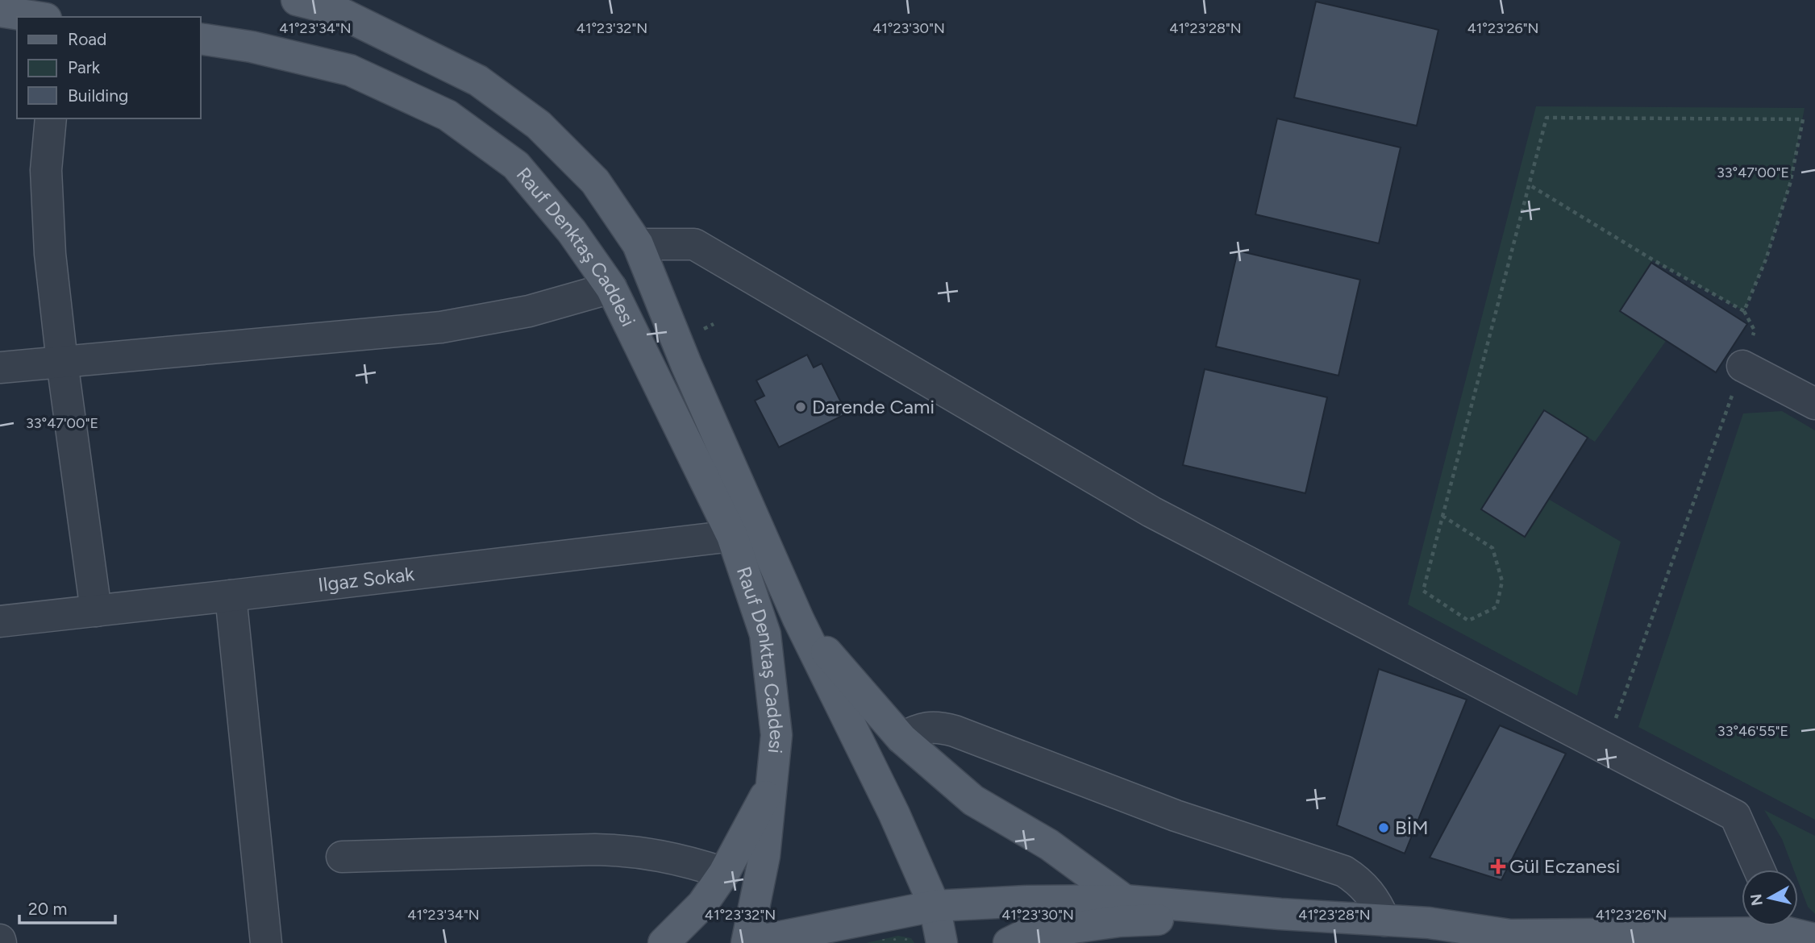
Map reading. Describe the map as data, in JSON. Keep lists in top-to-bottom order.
{
  "streets": {
    "main road": ["Rauf Denktaş Caddesi"],
    "street": ["Ilgaz Sokak"]
  },
  "crossings": [
    ["Rauf Denktaş Caddesi", "Ilgaz Sokak"]
  ],
  "places": {
    "other": ["Darende Cami", "BİM"],
    "health": ["Gül Eczanesi"]
  },
  "legend": ["Road", "Park", "Building"],
  "scale_bar": "20 m",
  "north": "left",
  "coordinates": [
    "41°23'34\"N",
    "41°23'32\"N",
    "41°23'30\"N",
    "41°23'28\"N",
    "41°23'26\"N",
    "33°47'00\"E",
    "33°46'55\"E"
  ]
}
